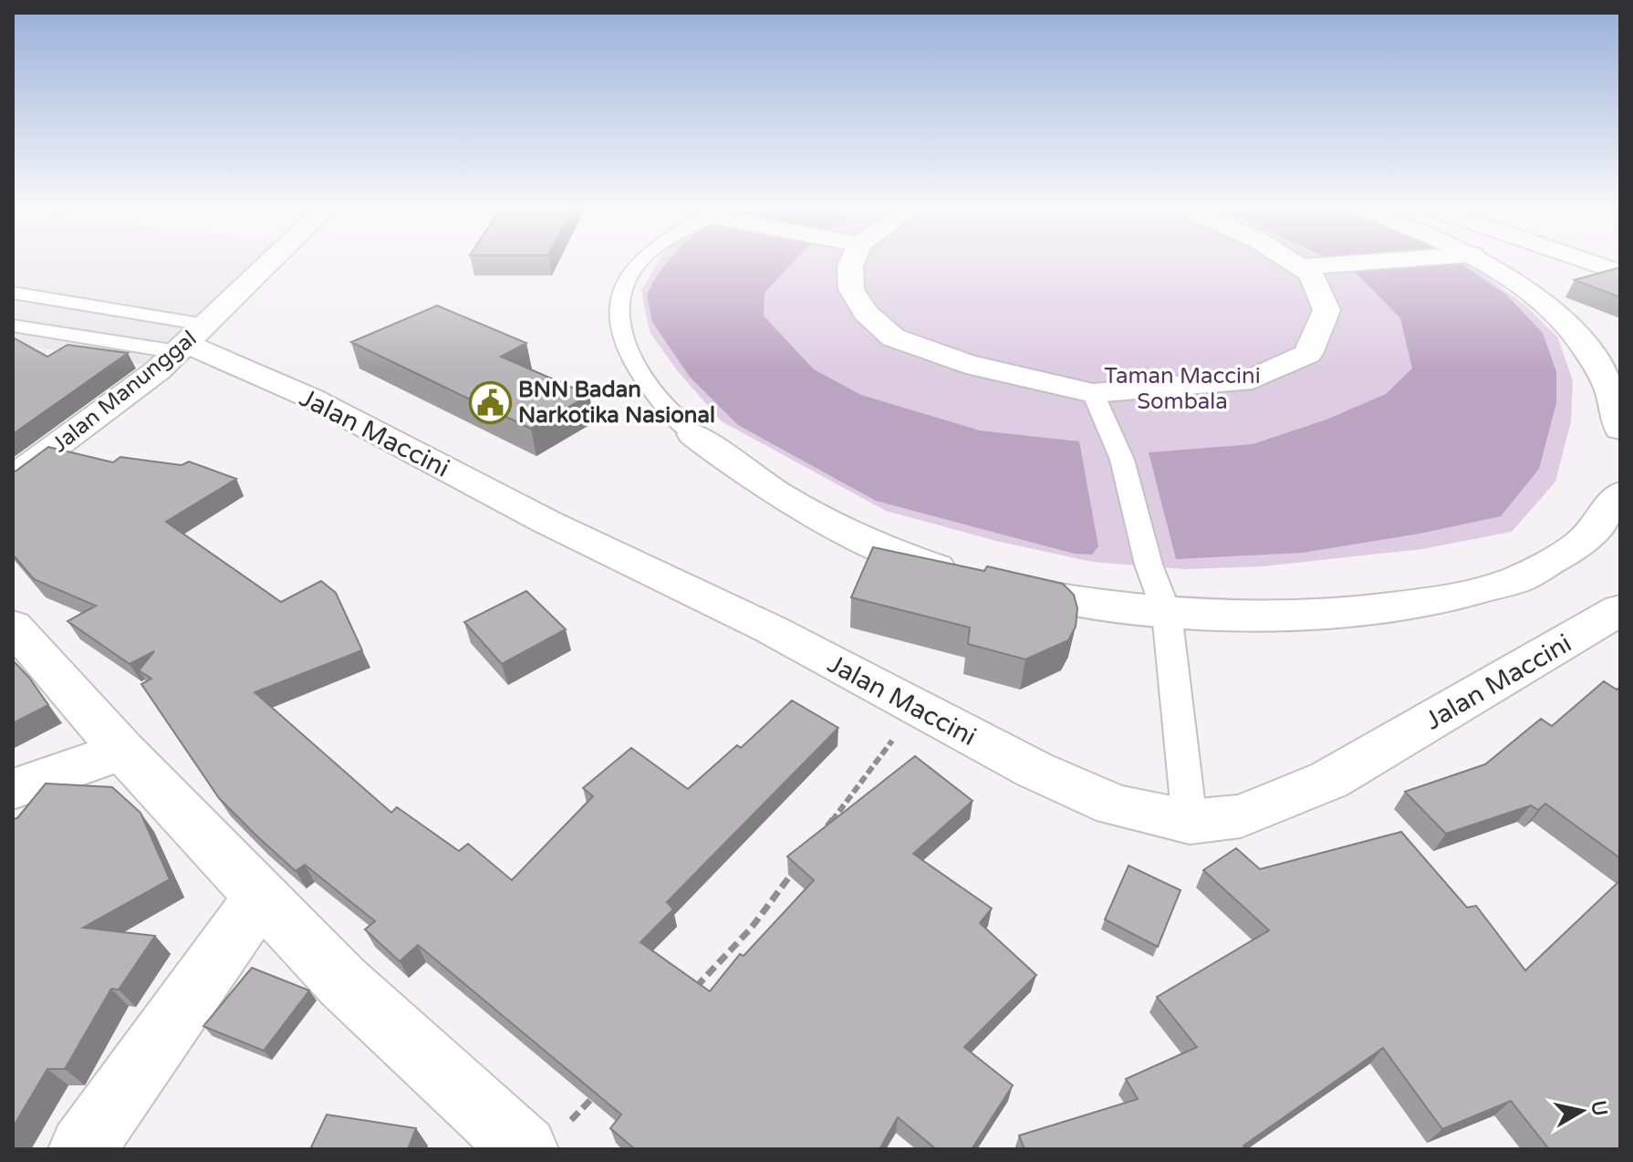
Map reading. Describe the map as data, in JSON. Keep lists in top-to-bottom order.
{
  "streets": {
    "street": ["Jalan Manunggal", "Jalan Maccini"]
  },
  "crossings": [
    ["Jalan Manunggal", "Jalan Maccini"]
  ],
  "parks": ["Taman Maccini Sombala"],
  "places": {
    "public building": ["BNN Badan Narkotika Nasional"]
  },
  "north": "right"
}
